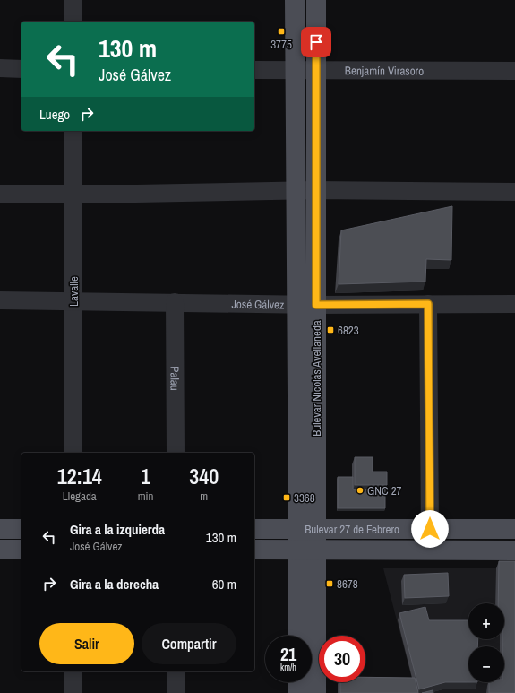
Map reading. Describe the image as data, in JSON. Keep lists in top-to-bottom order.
{
  "streets": {
    "main road": ["Bulevar Nicolás Avellaneda", "Bulevar 27 de Febrero"],
    "street": [
      "Benjamín Virasoro",
      "Lavalle",
      "José Gálvez",
      "Palau"
    ]
  },
  "crossings": [
    ["Benjamín Virasoro", "Bulevar Nicolás Avellaneda"],
    ["Lavalle", "José Gálvez"],
    ["José Gálvez", "Palau"],
    ["José Gálvez", "Bulevar Nicolás Avellaneda"],
    ["Bulevar Nicolás Avellaneda", "Bulevar 27 de Febrero"]
  ],
  "places": {
    "transit": [
      "3775",
      "6823",
      "3368",
      "8678"
    ],
    "other": ["GNC 27"]
  },
  "page": {
    "turn": ["130 m", "José Gálvez"],
    "then": "Luego",
    "eta": [
      "12:14",
      "Llegada",
      "1",
      "min",
      "340",
      "m"
    ],
    "list": [
      {
        "name": "Gira a la izquierda",
        "note": "José Gálvez",
        "value": "130 m"
      },
      {
        "name": "Gira a la derecha",
        "value": "60 m"
      }
    ],
    "map_buttons": ["+", "−"],
    "buttons": ["Salir", "Compartir"],
    "speed": "21 km/h",
    "limit": "30"
  }
}
